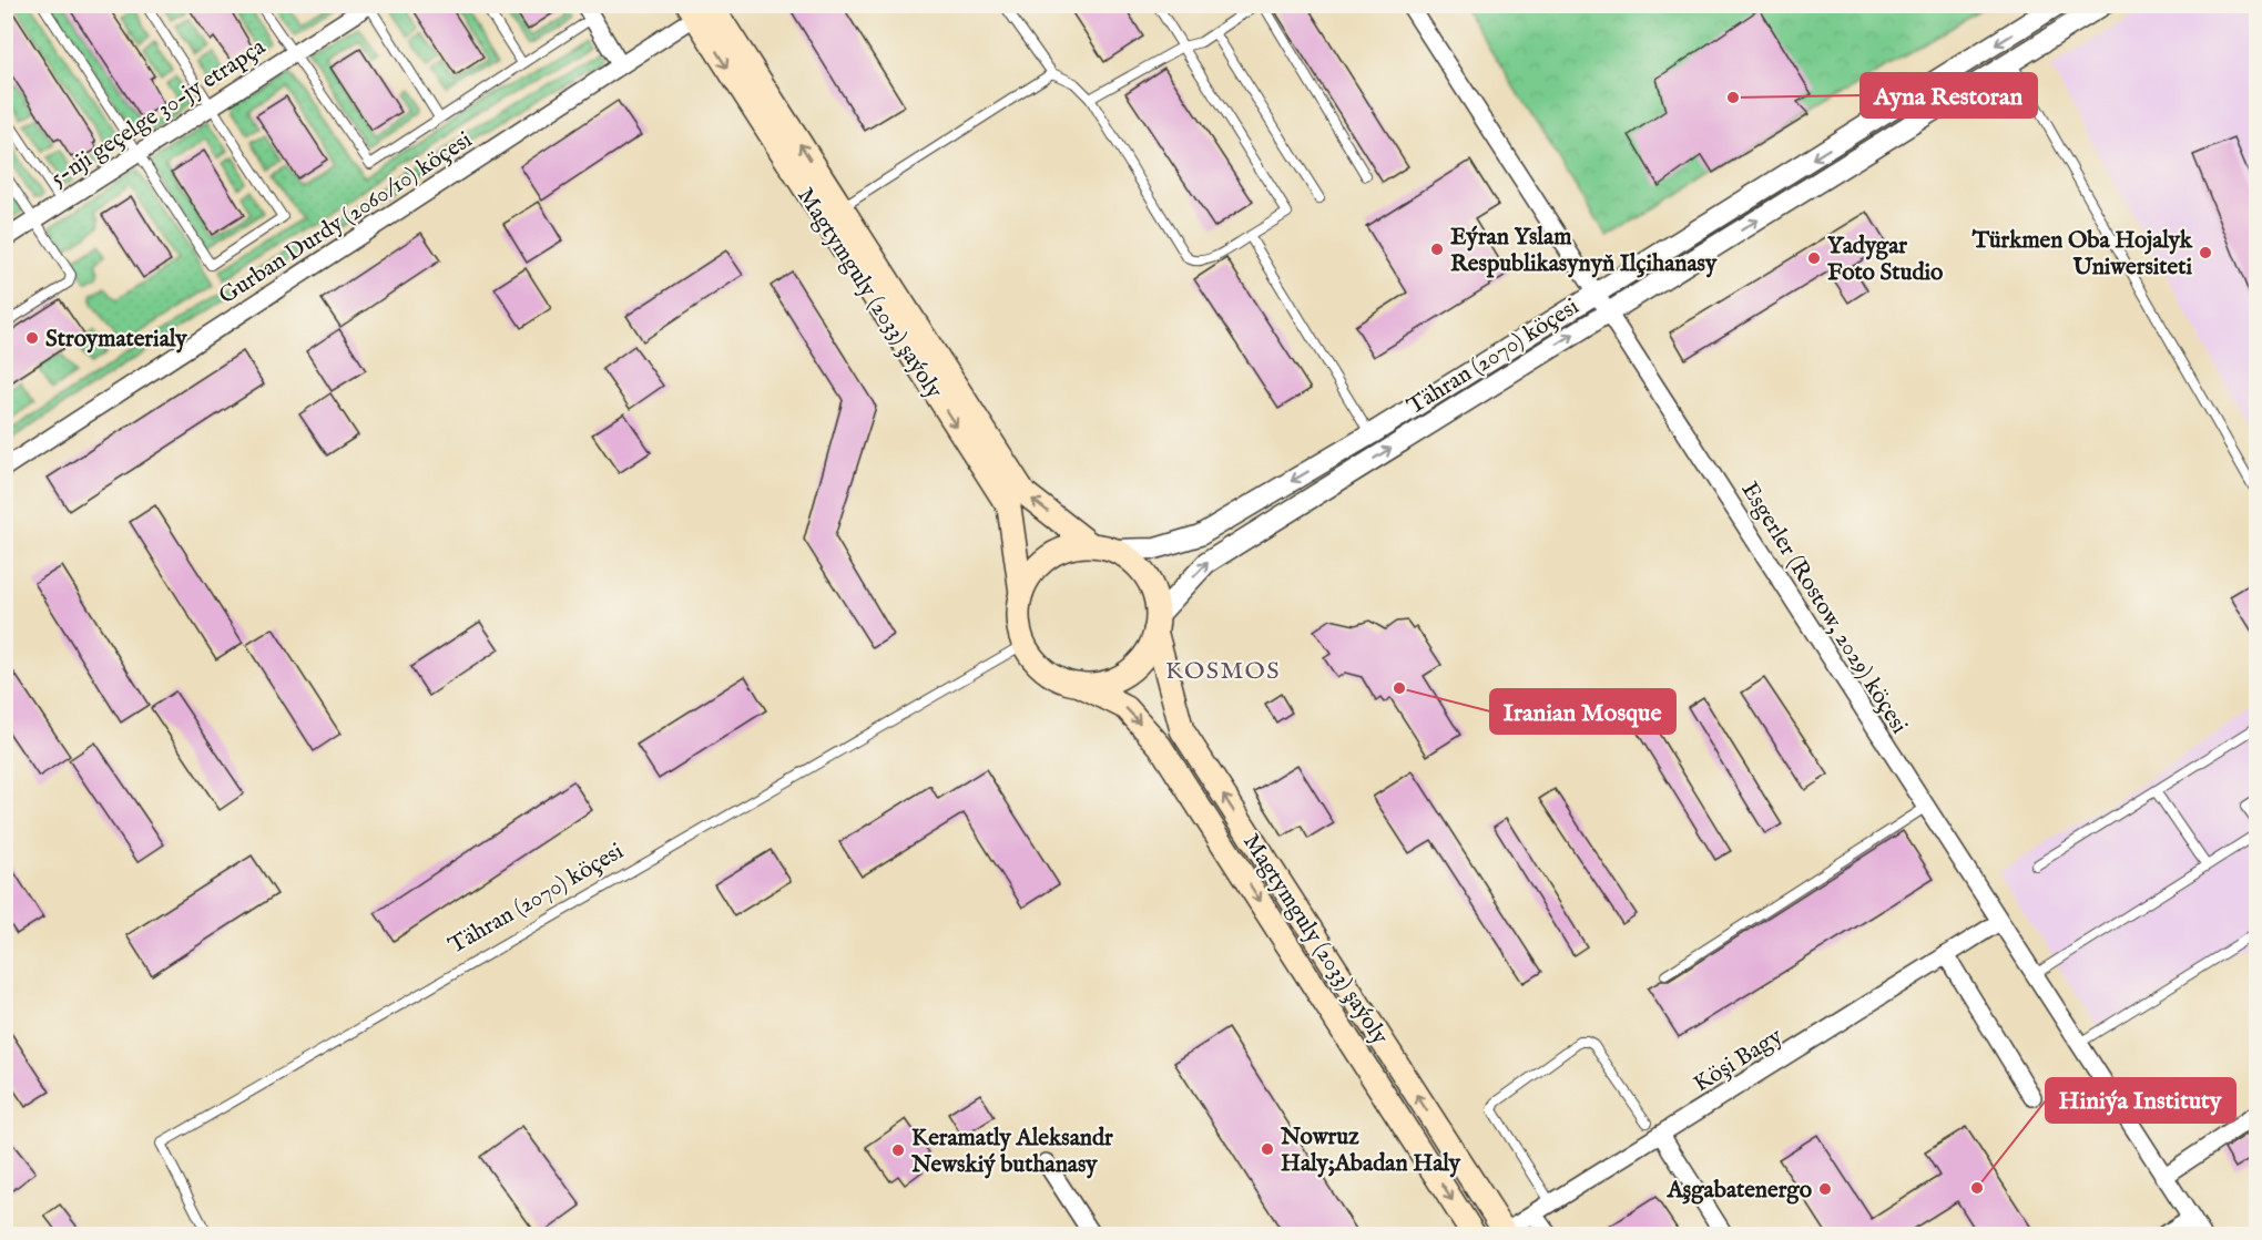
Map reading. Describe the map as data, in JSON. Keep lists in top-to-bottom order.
{
  "streets": {
    "main road": ["Magtymguly (2033) şaýoly"],
    "street": [
      "5-nji geçelge 30-jy etrapça",
      "Gurban Durdy (2060/10) köçesi",
      "Tähran (2070) köçesi",
      "Esgerler (Rostow, 2029) köçesi",
      "Köşi Bagy"
    ]
  },
  "crossings": [
    ["Gurban Durdy (2060/10) köçesi", "Magtymguly (2033) şaýoly"],
    ["Magtymguly (2033) şaýoly", "Tähran (2070) köçesi"],
    ["Magtymguly (2033) şaýoly", "Köşi Bagy"],
    ["Tähran (2070) köçesi", "Esgerler (Rostow, 2029) köçesi"],
    ["Esgerler (Rostow, 2029) köçesi", "Köşi Bagy"]
  ],
  "districts": ["KOSMOS"],
  "places": [
    "Ayna Restoran",
    "Eýran Yslam Respublikasynyň Ilçihanasy",
    "Türkmen Oba Hojalyk Uniwersiteti",
    "Yadygar Foto Studio",
    "Stroymaterialy",
    "Iranian Mosque",
    "Nowruz Haly;Abadan Haly",
    "Keramatly Aleksandr Newskiý buthanasy",
    "Hiniýa Instituty",
    "Aşgabatenergo"
  ]
}
